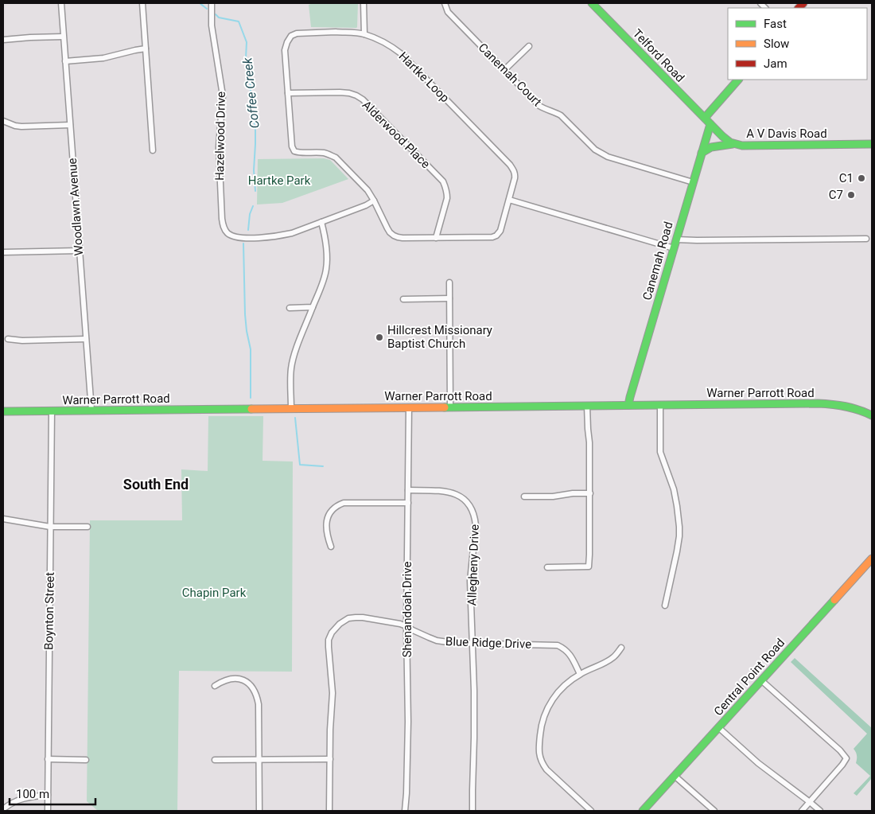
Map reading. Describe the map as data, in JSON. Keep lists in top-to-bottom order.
{
  "streets": {
    "street": [
      "Telford Road",
      "Canemah Court",
      "Hartke Loop",
      "A V Davis Road",
      "Alderwood Place",
      "Hazelwood Drive",
      "Woodlawn Avenue",
      "Canemah Road",
      "Warner Parrott Road",
      "Allegheny Drive",
      "Shenandoah Drive",
      "Boynton Street",
      "Blue Ridge Drive",
      "Central Point Road"
    ]
  },
  "crossings": [
    ["Telford Road", "A V Davis Road"],
    ["Telford Road", "Canemah Road"],
    ["Canemah Court", "Canemah Road"],
    ["Hartke Loop", "Alderwood Place"],
    ["Hartke Loop", "Hazelwood Drive"],
    ["A V Davis Road", "Canemah Road"],
    ["Woodlawn Avenue", "Warner Parrott Road"],
    ["Canemah Road", "Warner Parrott Road"],
    ["Warner Parrott Road", "Shenandoah Drive"],
    ["Warner Parrott Road", "Boynton Street"],
    ["Allegheny Drive", "Shenandoah Drive"],
    ["Allegheny Drive", "Blue Ridge Drive"],
    ["Shenandoah Drive", "Blue Ridge Drive"]
  ],
  "districts": ["South End"],
  "water": ["Coffee Creek"],
  "parks": ["Hartke Park", "Chapin Park"],
  "places": ["C1", "C7", "Hillcrest Missionary Baptist Church"],
  "legend": ["Fast", "Slow", "Jam"],
  "scale_bar": "100 m"
}
